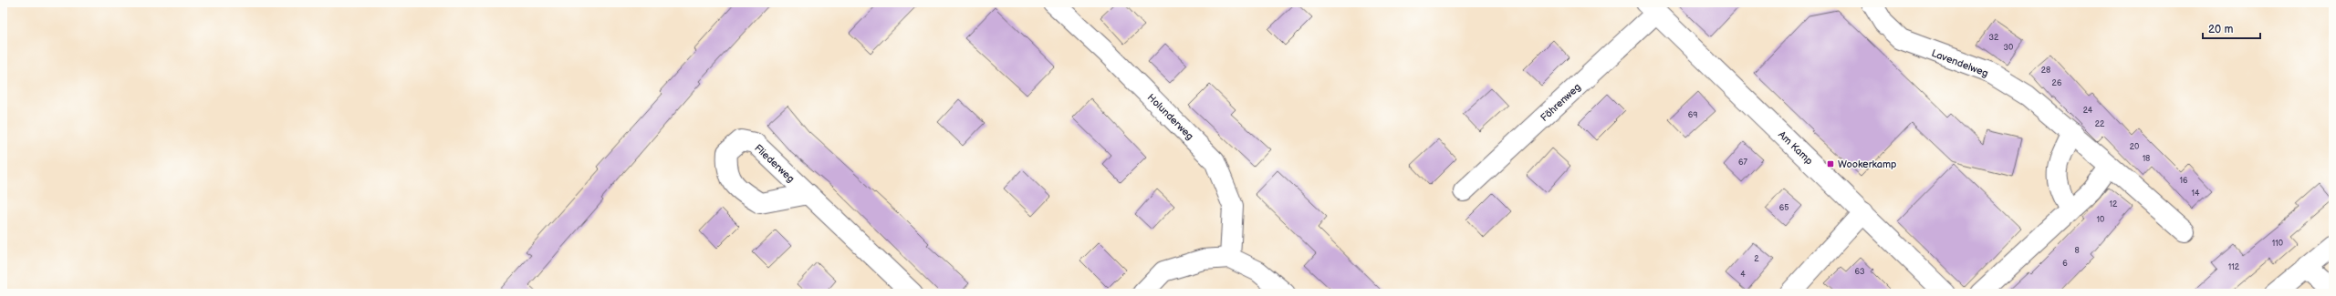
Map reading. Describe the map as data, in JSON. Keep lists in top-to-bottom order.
{
  "streets": {
    "street": [
      "Lavendelweg",
      "Föhrenweg",
      "Holunderweg",
      "Am Kamp"
    ]
  },
  "crossings": [
    ["Föhrenweg", "Am Kamp"]
  ],
  "places": {
    "transit": ["Wookerkamp"]
  },
  "house_numbers": [
    "32",
    "30",
    "28",
    "26",
    "24",
    "69",
    "22",
    "20",
    "18",
    "67",
    "16",
    "14",
    "12",
    "65",
    "10",
    "110",
    "8",
    "2",
    "6",
    "112",
    "63",
    "4"
  ],
  "scale_bar": "20 m"
}
